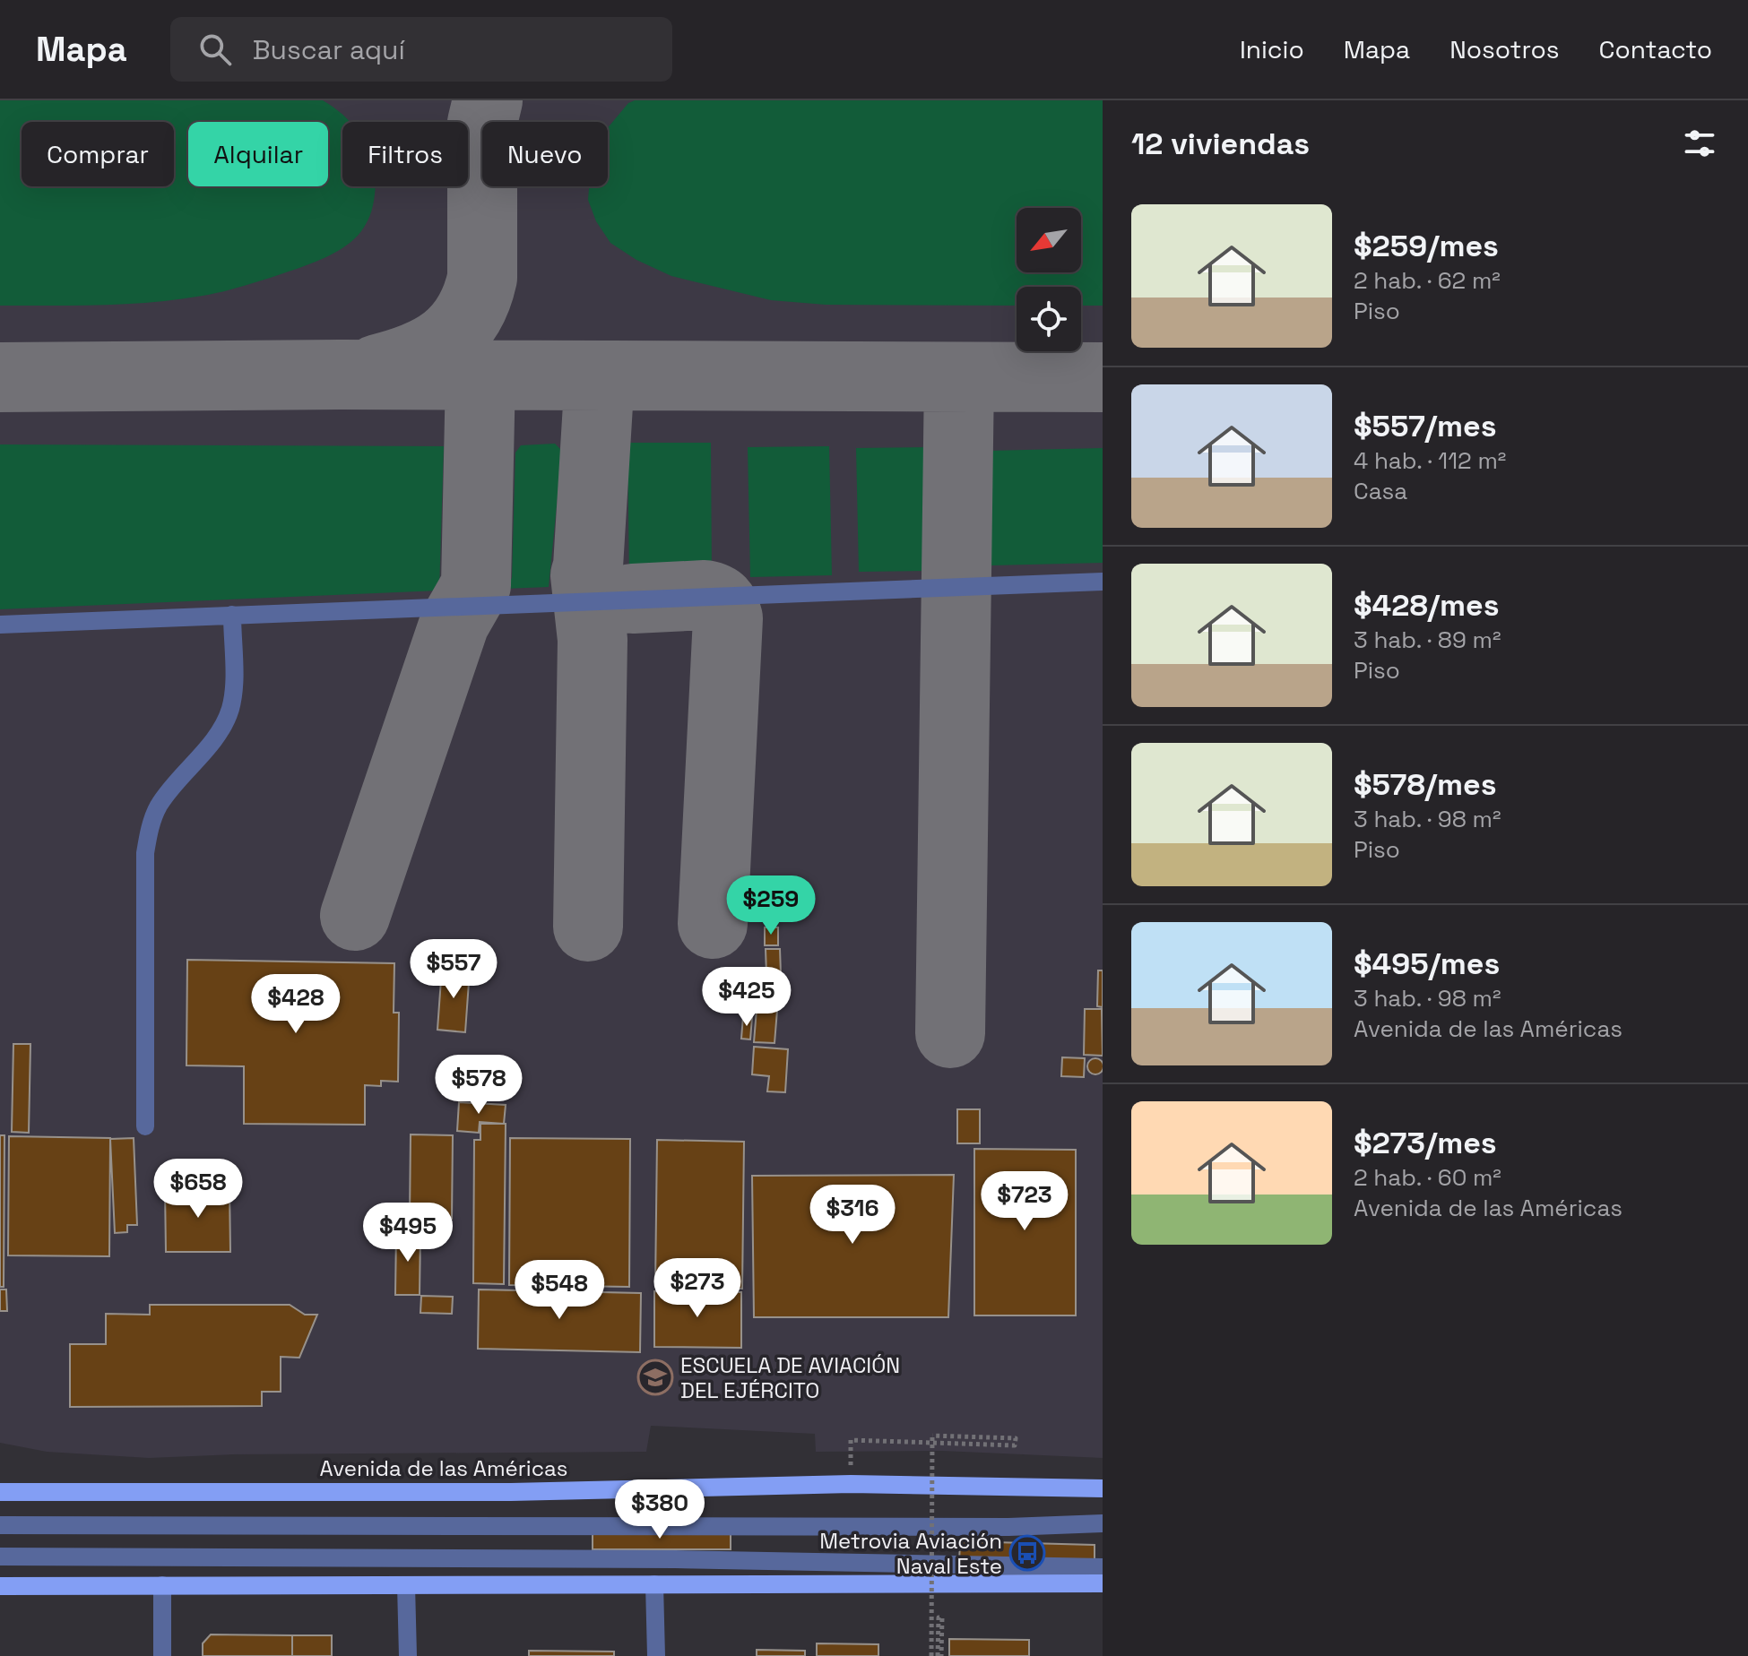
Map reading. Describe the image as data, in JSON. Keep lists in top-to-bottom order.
{
  "streets": {
    "main road": ["Avenida de las Américas"]
  },
  "places": {
    "school or university": ["ESCUELA DE AVIACIÓN DEL EJÉRCITO"],
    "bus stop": ["Metrovia Aviación Naval Este"]
  },
  "north": "bottom left",
  "page": {
    "header": "Mapa",
    "search": "Buscar aquí",
    "nav": [
      "Inicio",
      "Mapa",
      "Nosotros",
      "Contacto"
    ],
    "heading": "12 viviendas",
    "chip": [
      "Comprar",
      "Alquilar",
      "Filtros",
      "Nuevo"
    ],
    "list": [
      {
        "name": "$259/mes",
        "note": "2 hab. · 62 m² · Piso"
      },
      {
        "name": "$557/mes",
        "note": "4 hab. · 112 m² · Casa"
      },
      {
        "name": "$428/mes",
        "note": "3 hab. · 89 m² · Piso"
      },
      {
        "name": "$578/mes",
        "note": "3 hab. · 98 m² · Piso"
      },
      {
        "name": "$495/mes",
        "note": "3 hab. · 98 m² · Avenida de las Américas"
      },
      {
        "name": "$273/mes",
        "note": "2 hab. · 60 m² · Avenida de las Américas"
      }
    ],
    "price": [
      "$259",
      "$557",
      "$425",
      "$428",
      "$578",
      "$658",
      "$723",
      "$316",
      "$495",
      "$273",
      "$548",
      "$380"
    ]
  }
}
